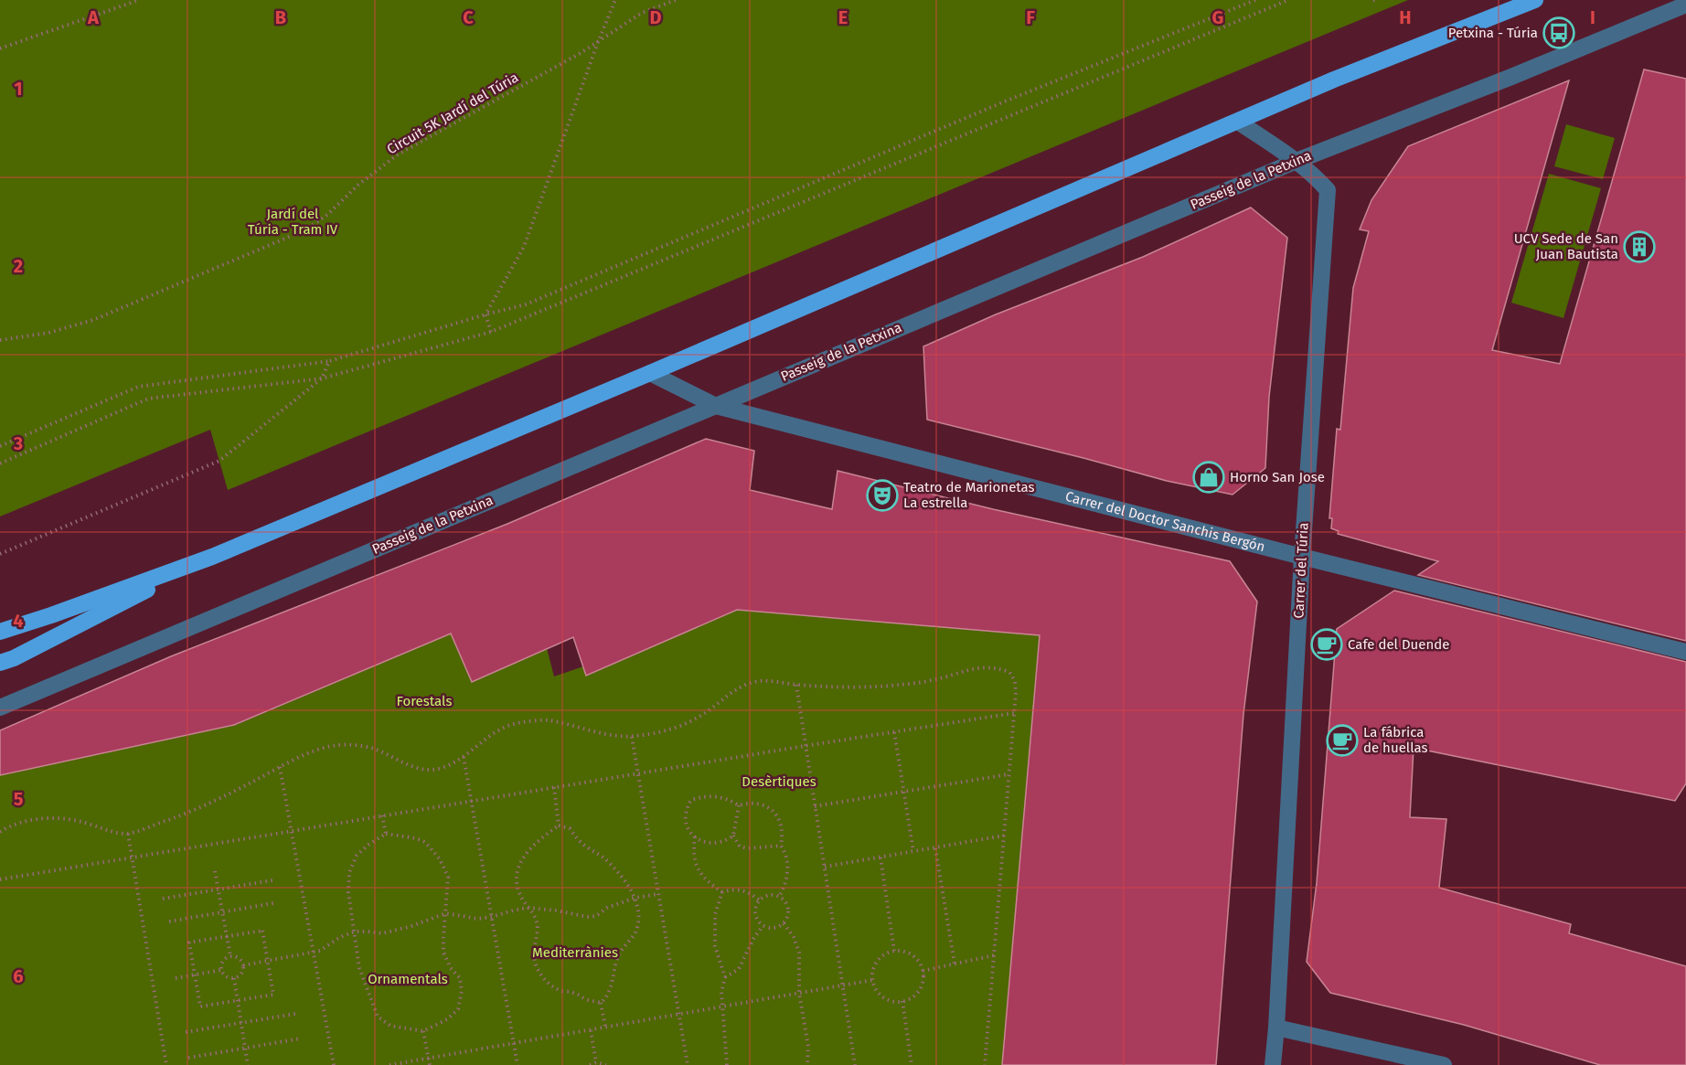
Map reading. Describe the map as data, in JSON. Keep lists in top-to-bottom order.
{
  "streets": {
    "street": ["Passeig de la Petxina", "Carrer del Doctor Sanchis Bergón", "Carrer del Túria"],
    "path": ["Circuit 5K Jardí del Túria"]
  },
  "crossings": [
    ["Passeig de la Petxina", "Carrer del Doctor Sanchis Bergón"],
    ["Passeig de la Petxina", "Carrer del Túria"],
    ["Carrer del Doctor Sanchis Bergón", "Carrer del Túria"]
  ],
  "parks": [
    "Jardí del Túria - Tram IV",
    "Forestals",
    "Desèrtiques",
    "Mediterrànies",
    "Ornamentals"
  ],
  "places": {
    "bus stop": ["Petxina - Túria"],
    "building": ["UCV Sede de San Juan Bautista"],
    "shop": ["Horno San Jose"],
    "theatre": ["Teatro de Marionetas La estrella"],
    "cafe": ["Cafe del Duende", "La fábrica de huellas"]
  },
  "grid": {
    "columns": [
      "A",
      "B",
      "C",
      "D",
      "E",
      "F",
      "G",
      "H",
      "I"
    ],
    "rows": [
      "1",
      "2",
      "3",
      "4",
      "5",
      "6"
    ]
  }
}
